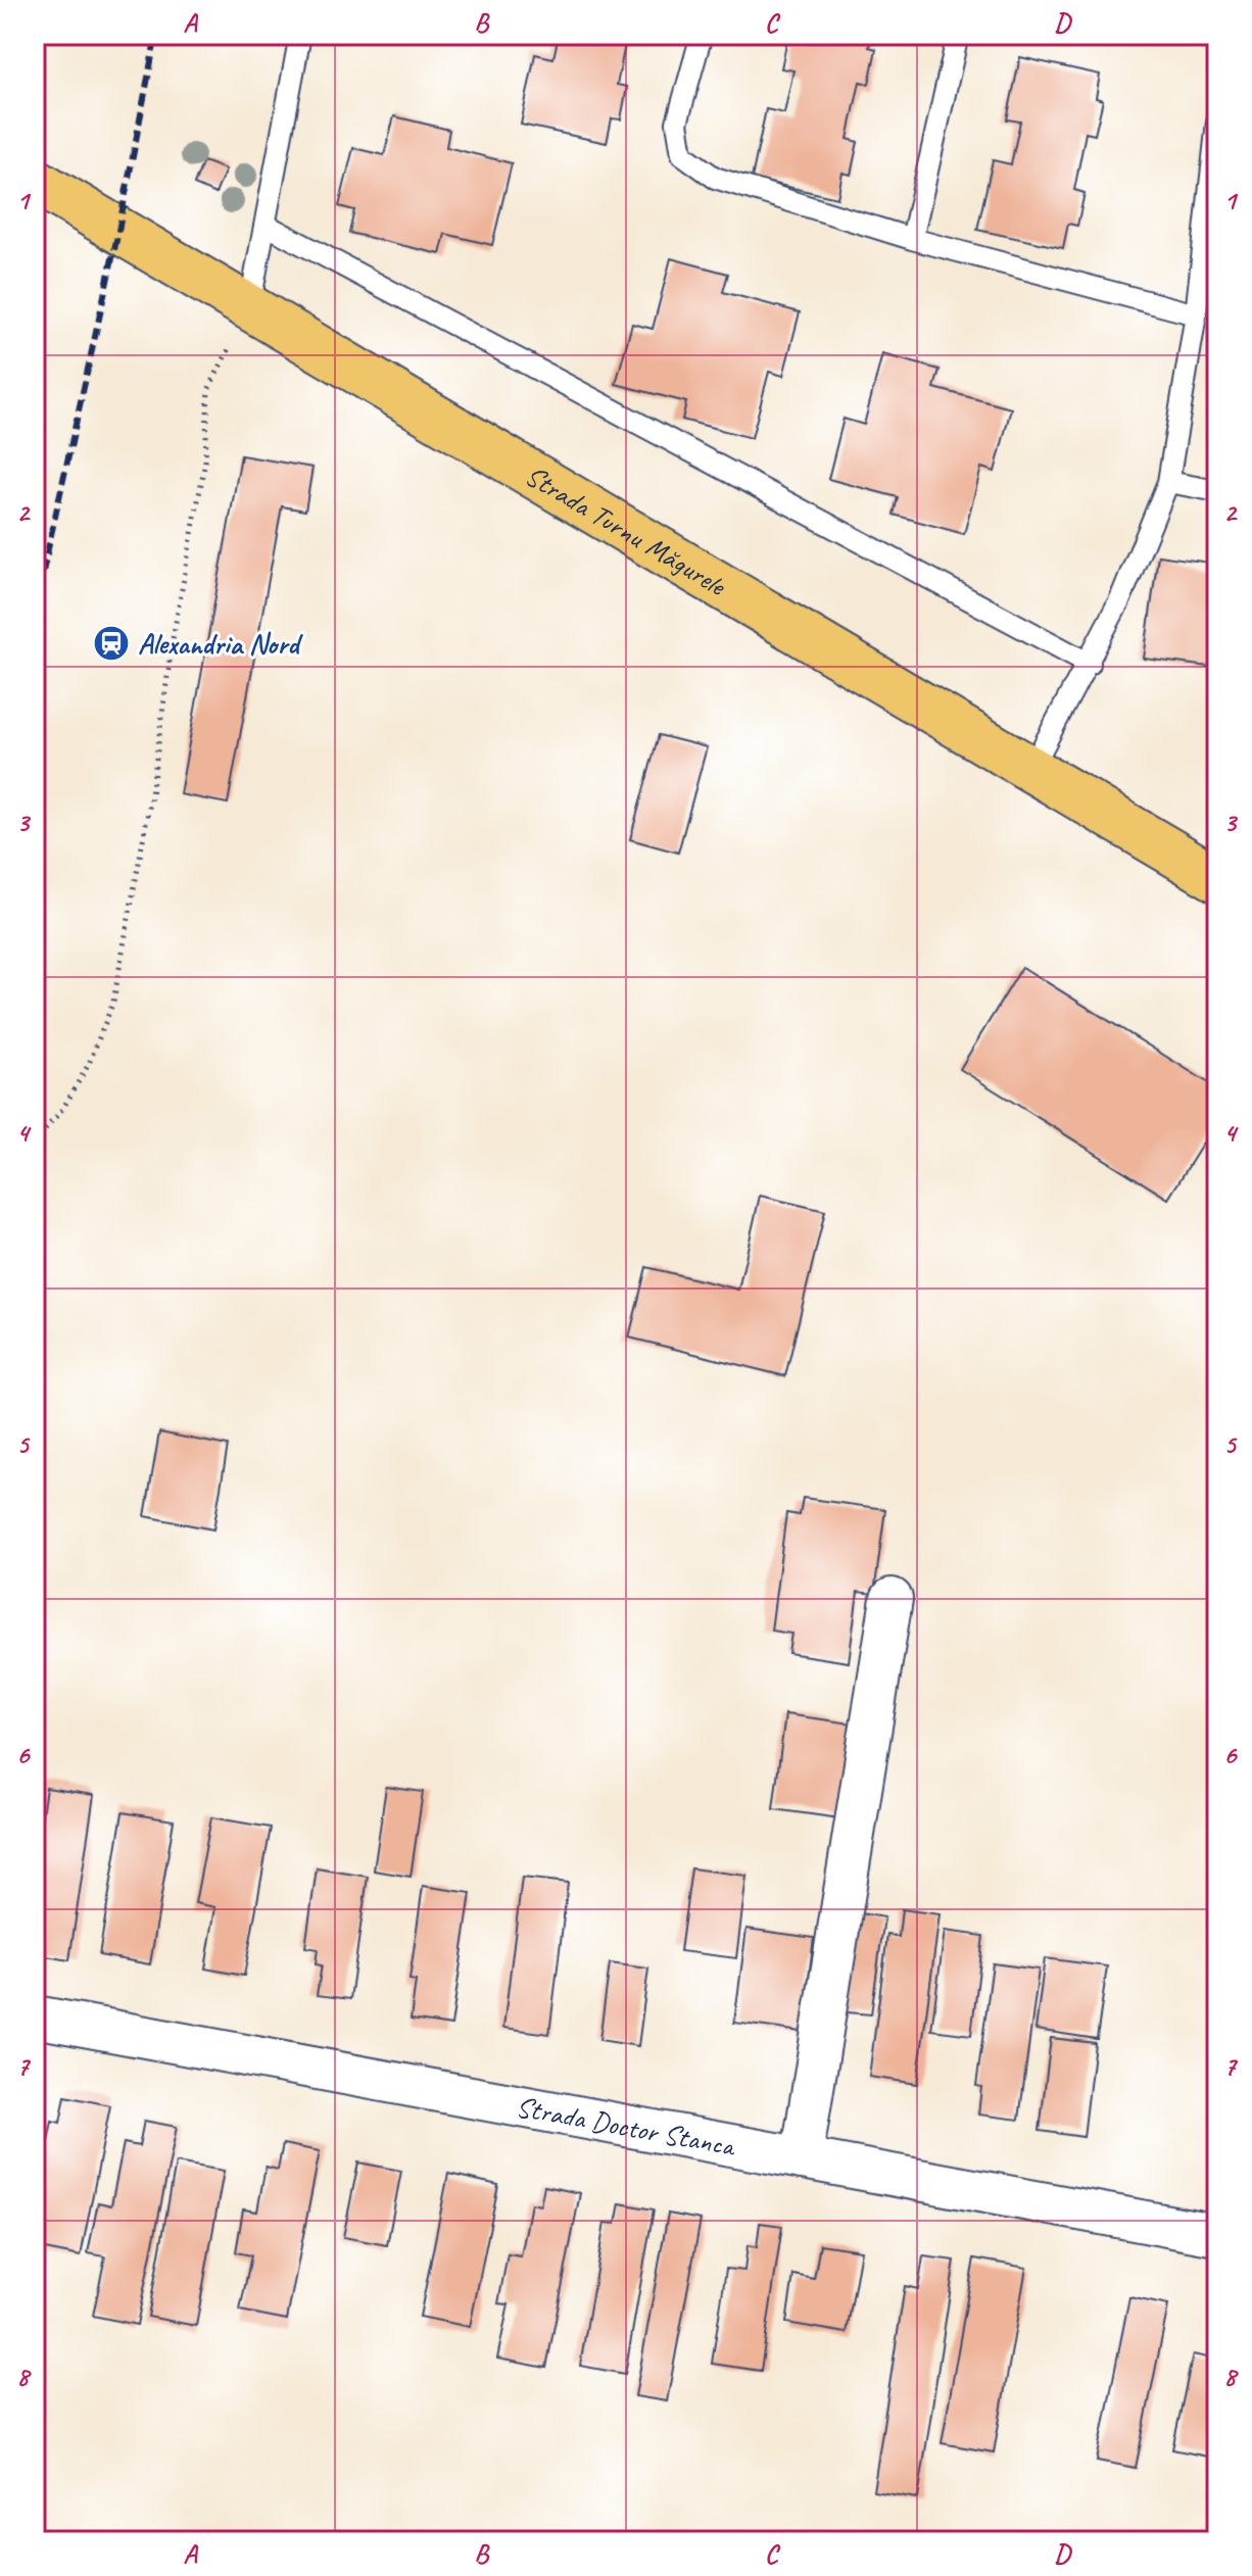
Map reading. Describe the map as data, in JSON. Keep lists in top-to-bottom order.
{
  "streets": {
    "main road": ["Strada Turnu Măgurele"],
    "street": ["Strada Doctor Stanca"]
  },
  "places": {
    "station": ["Alexandria Nord"]
  },
  "grid": {
    "columns": [
      "A",
      "B",
      "C",
      "D"
    ],
    "rows": [
      "1",
      "2",
      "3",
      "4",
      "5",
      "6",
      "7",
      "8"
    ]
  }
}
